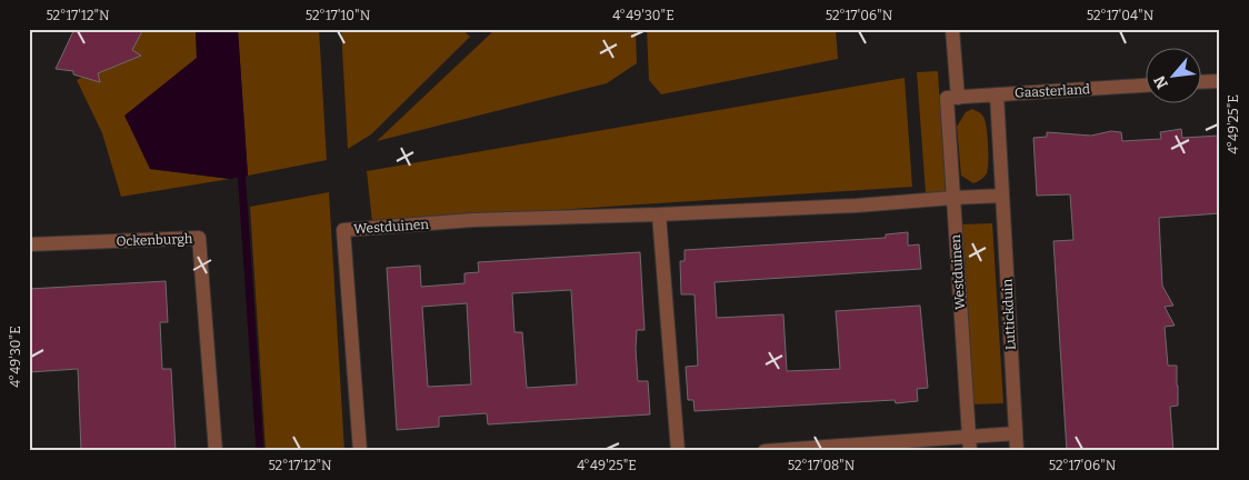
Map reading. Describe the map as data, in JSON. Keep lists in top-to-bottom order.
{
  "streets": {
    "street": [
      "Gaasterland",
      "Westduinen",
      "Ockenburgh",
      "Luttickduin"
    ]
  },
  "crossings": [
    ["Gaasterland", "Luttickduin"]
  ],
  "north": "bottom left",
  "coordinates": [
    "52°17'12\"N",
    "52°17'10\"N",
    "4°49'30\"E",
    "52°17'06\"N",
    "52°17'04\"N",
    "4°49'25\"E",
    "52°17'08\"N"
  ]
}
